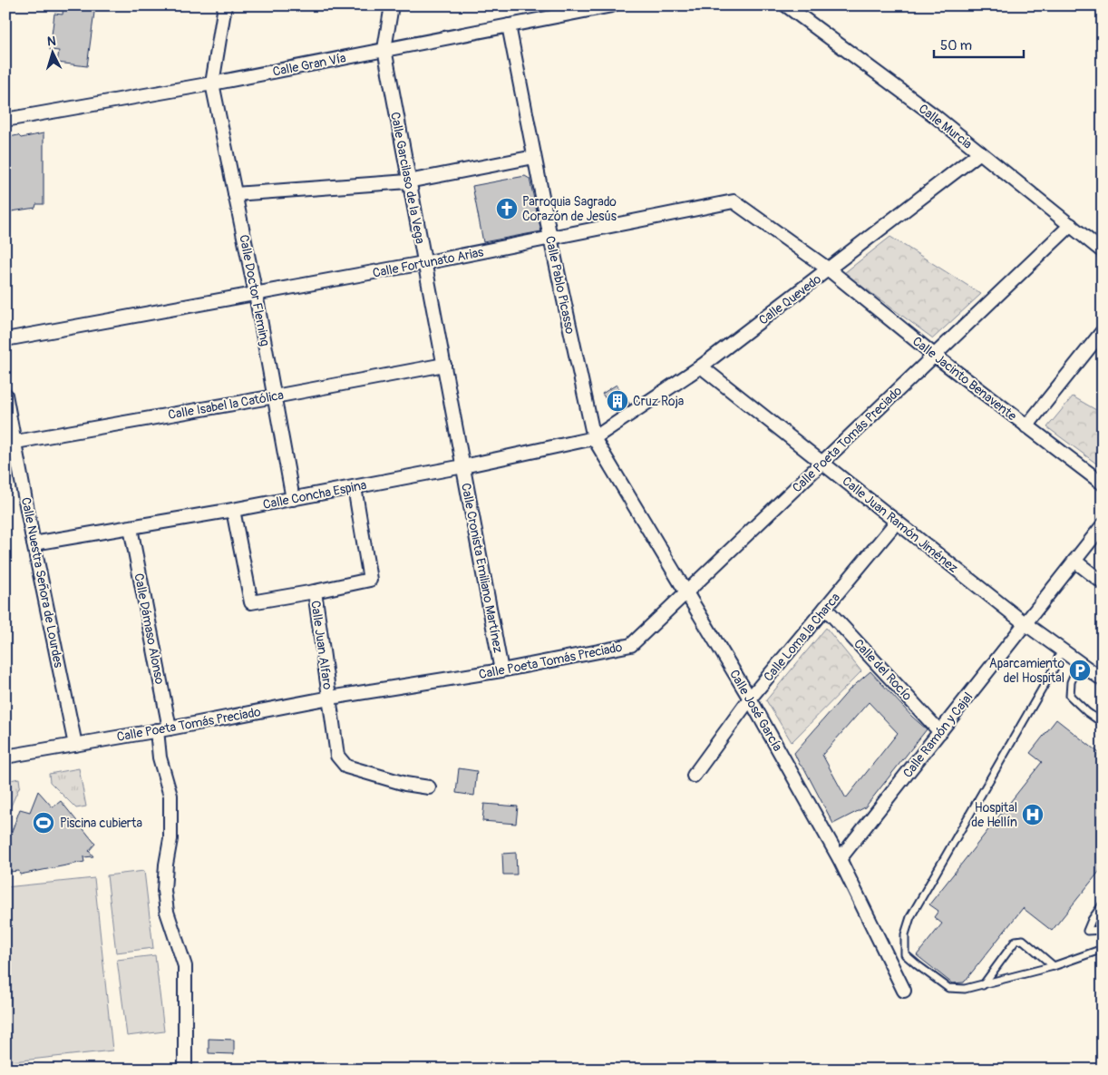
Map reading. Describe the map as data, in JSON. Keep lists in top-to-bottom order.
{
  "streets": {
    "street": [
      "Calle Gran Vía",
      "Calle Murcia",
      "Calle Garcilaso de la Vega",
      "Calle Fortunato Arias",
      "Calle Pablo Picasso",
      "Calle Doctor Fleming",
      "Calle Quevedo",
      "Calle Jacinto Benavente",
      "Calle Isabel la Católica",
      "Calle Poeta Tomás Preciado",
      "Calle Concha Espina",
      "Calle Juan Ramón Jiménez",
      "Calle Cronista Emiliano Martínez",
      "Calle Nuestra Señora de Lourdes",
      "Calle Dámaso Alonso",
      "Calle Loma la Charca",
      "Calle Juan Alfaro",
      "Calle del Rocío",
      "Calle José García",
      "Calle Ramón y Cajal"
    ]
  },
  "crossings": [
    ["Calle Gran Vía", "Calle Garcilaso de la Vega"],
    ["Calle Gran Vía", "Calle Pablo Picasso"],
    ["Calle Gran Vía", "Calle Doctor Fleming"],
    ["Calle Murcia", "Calle Quevedo"],
    ["Calle Murcia", "Calle Poeta Tomás Preciado"],
    ["Calle Garcilaso de la Vega", "Calle Fortunato Arias"],
    ["Calle Garcilaso de la Vega", "Calle Isabel la Católica"],
    ["Calle Garcilaso de la Vega", "Calle Concha Espina"],
    ["Calle Garcilaso de la Vega", "Calle Cronista Emiliano Martínez"],
    ["Calle Fortunato Arias", "Calle Pablo Picasso"],
    ["Calle Fortunato Arias", "Calle Doctor Fleming"],
    ["Calle Fortunato Arias", "Calle Quevedo"],
    ["Calle Fortunato Arias", "Calle Jacinto Benavente"],
    ["Calle Pablo Picasso", "Calle Quevedo"],
    ["Calle Pablo Picasso", "Calle Concha Espina"],
    ["Calle Pablo Picasso", "Calle José García"],
    ["Calle Doctor Fleming", "Calle Isabel la Católica"],
    ["Calle Doctor Fleming", "Calle Concha Espina"],
    ["Calle Quevedo", "Calle Jacinto Benavente"],
    ["Calle Quevedo", "Calle Concha Espina"],
    ["Calle Quevedo", "Calle Juan Ramón Jiménez"],
    ["Calle Quevedo", "Calle José García"],
    ["Calle Jacinto Benavente", "Calle Poeta Tomás Preciado"],
    ["Calle Isabel la Católica", "Calle Nuestra Señora de Lourdes"],
    ["Calle Poeta Tomás Preciado", "Calle Juan Ramón Jiménez"],
    ["Calle Poeta Tomás Preciado", "Calle Cronista Emiliano Martínez"],
    ["Calle Poeta Tomás Preciado", "Calle Nuestra Señora de Lourdes"],
    ["Calle Poeta Tomás Preciado", "Calle Dámaso Alonso"],
    ["Calle Poeta Tomás Preciado", "Calle Juan Alfaro"],
    ["Calle Poeta Tomás Preciado", "Calle José García"],
    ["Calle Concha Espina", "Calle Cronista Emiliano Martínez"],
    ["Calle Concha Espina", "Calle Nuestra Señora de Lourdes"],
    ["Calle Concha Espina", "Calle Dámaso Alonso"],
    ["Calle Concha Espina", "Calle Juan Alfaro"],
    ["Calle Concha Espina", "Calle José García"],
    ["Calle Juan Ramón Jiménez", "Calle Loma la Charca"],
    ["Calle Juan Ramón Jiménez", "Calle Ramón y Cajal"],
    ["Calle Loma la Charca", "Calle del Rocío"],
    ["Calle Loma la Charca", "Calle José García"],
    ["Calle del Rocío", "Calle Ramón y Cajal"],
    ["Calle José García", "Calle Ramón y Cajal"]
  ],
  "places": {
    "church": ["Parroquia Sagrado Corazón de Jesús"],
    "building": ["Cruz Roja"],
    "parking": ["Aparcamiento del Hospital"],
    "hospital": ["Hospital de Hellín"],
    "sports": ["Piscina cubierta"]
  },
  "scale_bar": "50 m",
  "north": "top"
}
